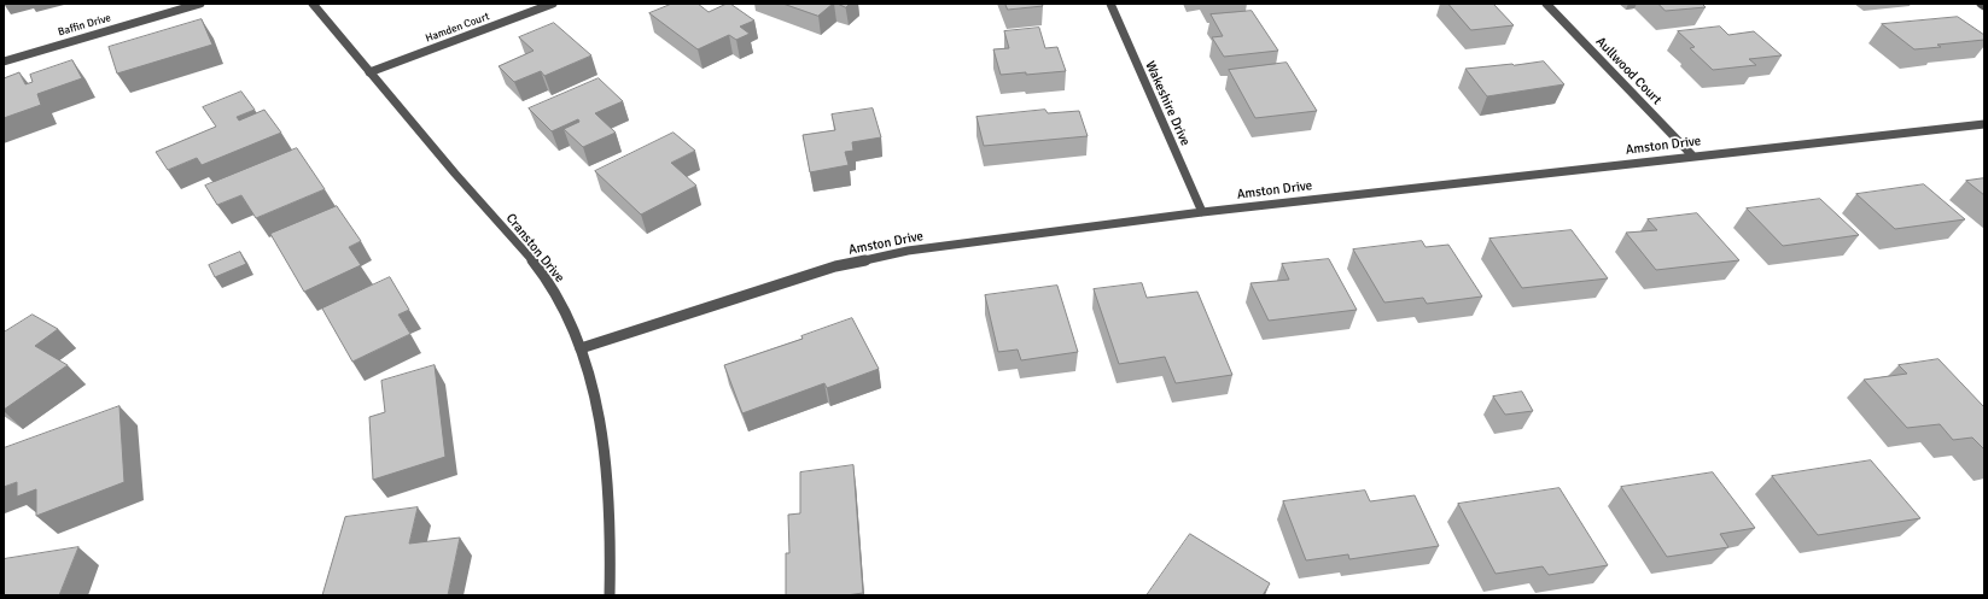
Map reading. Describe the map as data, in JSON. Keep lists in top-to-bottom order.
{
  "streets": {
    "street": [
      "Baffin Drive",
      "Hamden Court",
      "Aullwood Court",
      "Wakeshire Drive",
      "Amston Drive",
      "Cranston Drive"
    ]
  },
  "crossings": [
    ["Hamden Court", "Cranston Drive"],
    ["Aullwood Court", "Amston Drive"],
    ["Wakeshire Drive", "Amston Drive"],
    ["Amston Drive", "Cranston Drive"]
  ]
}
